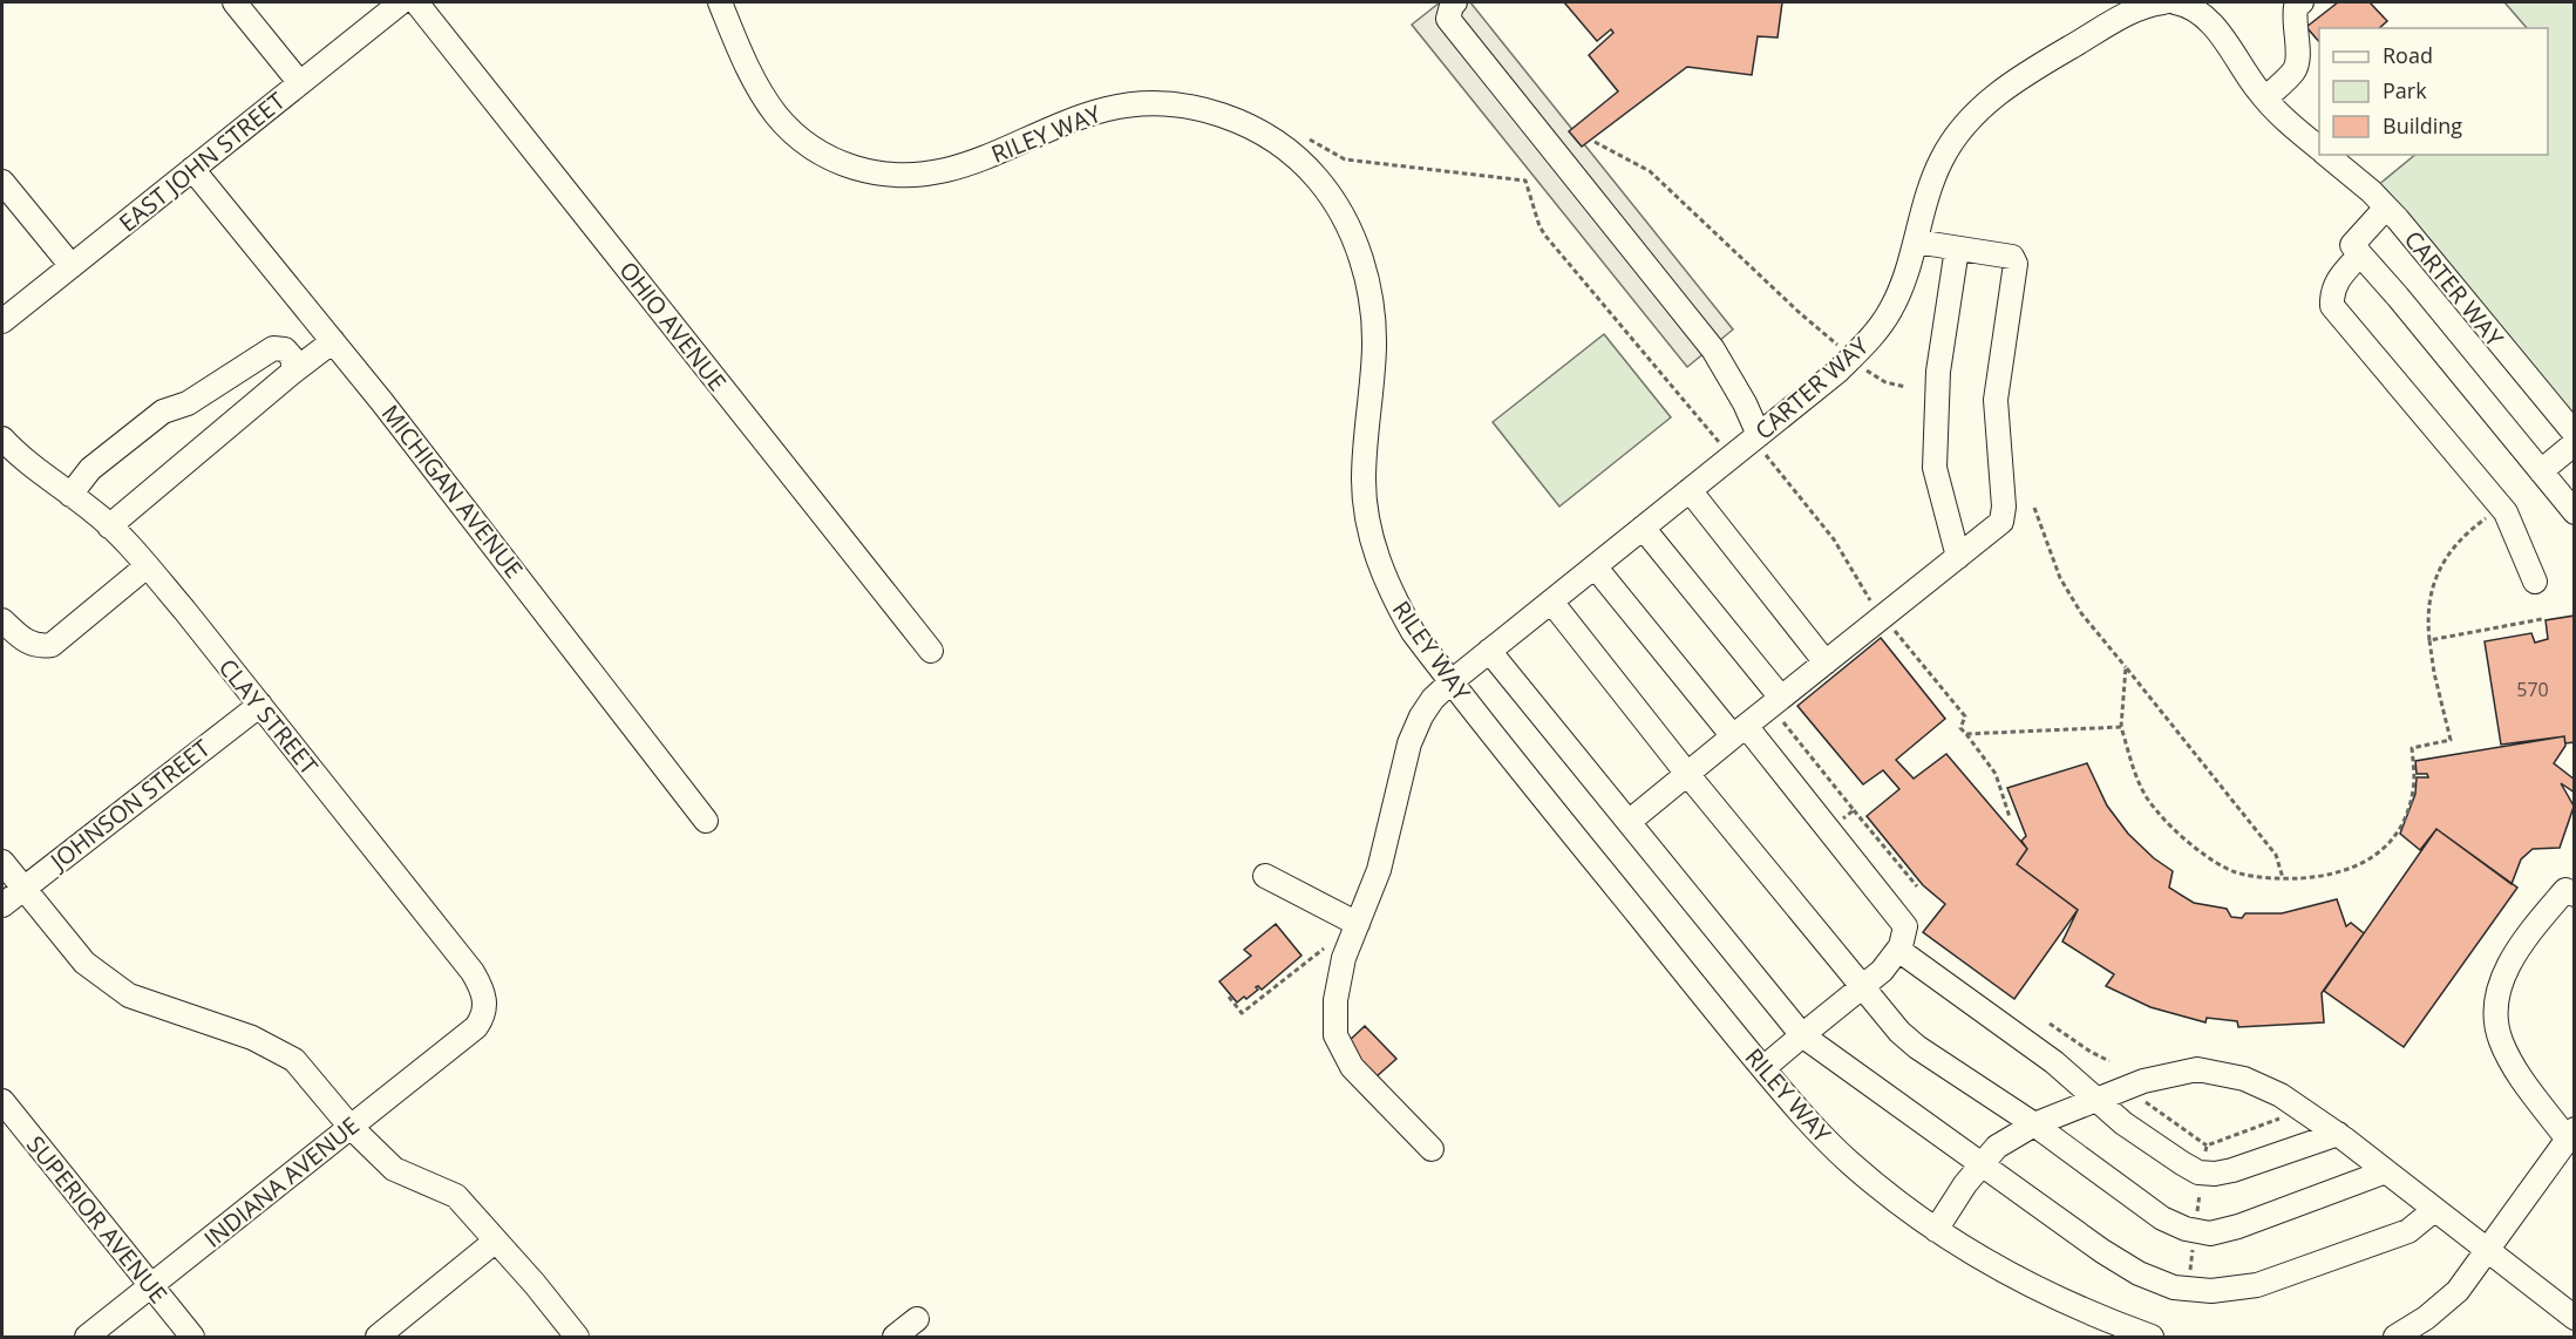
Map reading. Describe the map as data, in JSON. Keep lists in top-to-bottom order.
{
  "streets": {
    "street": [
      "RILEY WAY",
      "EAST JOHN STREET",
      "CARTER WAY",
      "OHIO AVENUE",
      "MICHIGAN AVENUE",
      "CLAY STREET",
      "JOHNSON STREET",
      "INDIANA AVENUE",
      "SUPERIOR AVENUE"
    ]
  },
  "crossings": [
    ["RILEY WAY", "CARTER WAY"],
    ["EAST JOHN STREET", "MICHIGAN AVENUE"],
    ["CLAY STREET", "JOHNSON STREET"],
    ["CLAY STREET", "INDIANA AVENUE"],
    ["INDIANA AVENUE", "SUPERIOR AVENUE"]
  ],
  "house_numbers": ["570"],
  "legend": ["Road", "Park", "Building"]
}
